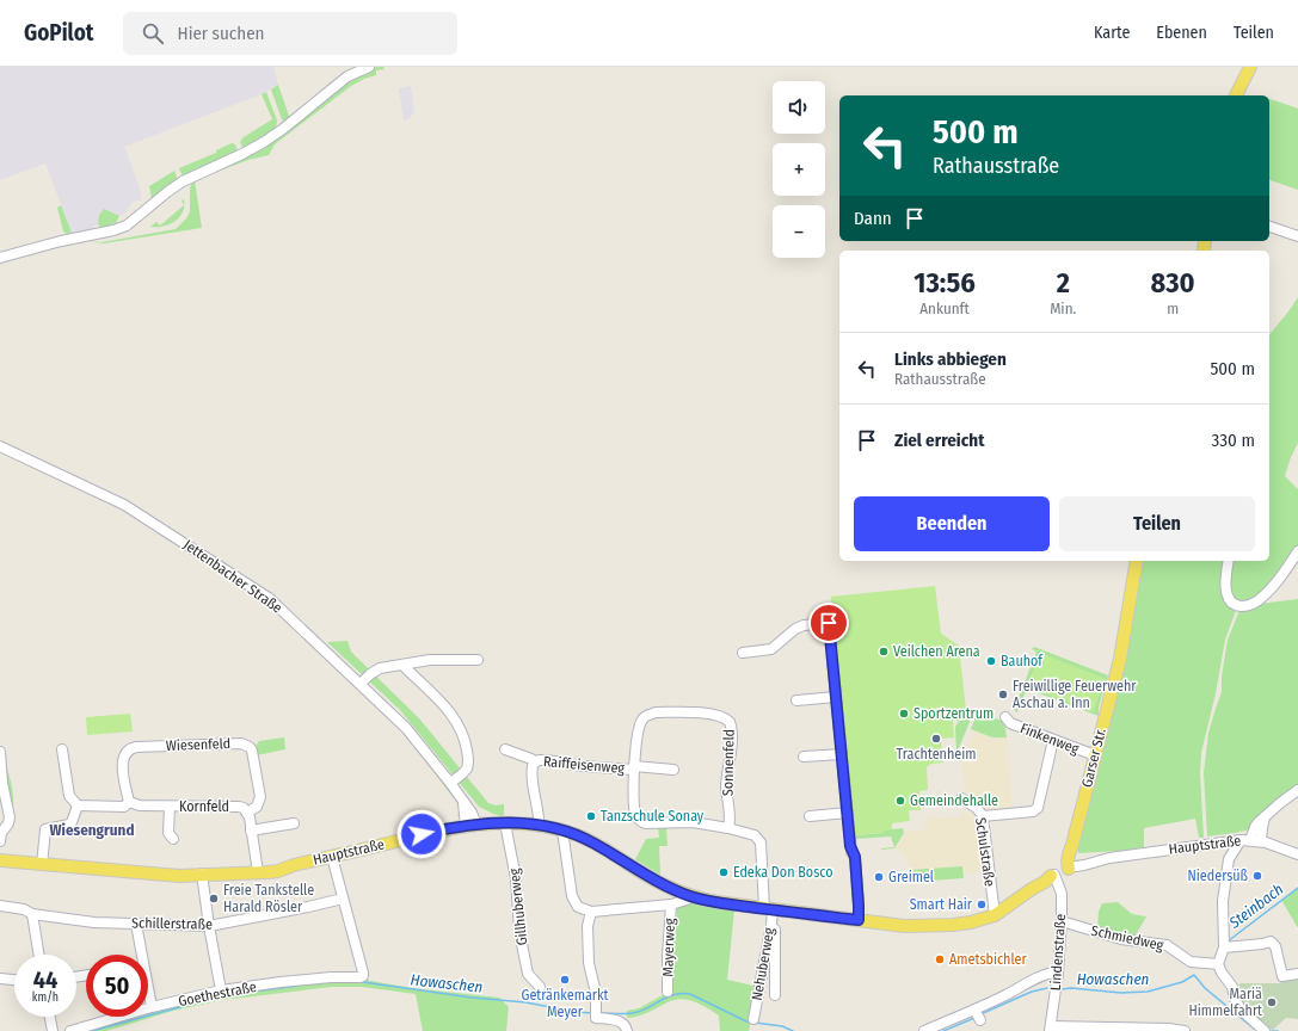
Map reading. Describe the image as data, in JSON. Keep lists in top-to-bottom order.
{
  "streets": {
    "main road": ["Garser Str.", "Hauptstraße"],
    "street": [
      "Jettenbacher Straße",
      "Finkenweg",
      "Wiesenfeld",
      "Sonnenfeld",
      "Raiffeisenweg",
      "Kornfeld",
      "Schulstraße",
      "Gillhuberweg",
      "Schillerstraße",
      "Schmiedweg",
      "Mayerweg",
      "Lindenstraße",
      "Nehuberweg",
      "Goethestraße"
    ]
  },
  "crossings": [
    ["Jettenbacher Straße", "Hauptstraße"],
    ["Finkenweg", "Garser Str."],
    ["Wiesenfeld", "Kornfeld"],
    ["Garser Str.", "Hauptstraße"],
    ["Sonnenfeld", "Raiffeisenweg"],
    ["Sonnenfeld", "Hauptstraße"],
    ["Sonnenfeld", "Nehuberweg"],
    ["Raiffeisenweg", "Hauptstraße"],
    ["Kornfeld", "Hauptstraße"],
    ["Hauptstraße", "Schulstraße"],
    ["Hauptstraße", "Gillhuberweg"],
    ["Hauptstraße", "Lindenstraße"],
    ["Hauptstraße", "Nehuberweg"],
    ["Schillerstraße", "Goethestraße"],
    ["Schmiedweg", "Lindenstraße"]
  ],
  "districts": ["Wiesengrund"],
  "water": ["Steinbach", "Howaschen"],
  "places": [
    "Veilchen Arena",
    "Bauhof",
    "Freiwillige Feuerwehr Aschau a. Inn",
    "Sportzentrum",
    "Trachtenheim",
    "Gemeindehalle",
    "Tanzschule Sonay",
    "Edeka Don Bosco",
    "Niedersüß",
    "Greimel",
    "Freie Tankstelle Harald Rösler",
    "Smart Hair",
    "Ametsbichler",
    "Getränkemarkt Meyer",
    "Mariä Himmelfahrt"
  ],
  "page": {
    "header": "GoPilot",
    "search": "Hier suchen",
    "nav": ["Karte", "Ebenen", "Teilen"],
    "map_buttons": ["+", "−"],
    "turn": ["500 m", "Rathausstraße"],
    "then": "Dann",
    "eta": [
      "13:56",
      "Ankunft",
      "2",
      "Min.",
      "830",
      "m"
    ],
    "list": [
      {
        "name": "Links abbiegen",
        "note": "Rathausstraße",
        "value": "500 m"
      },
      {
        "name": "Ziel erreicht",
        "value": "330 m"
      }
    ],
    "buttons": ["Beenden", "Teilen"],
    "speed": "44 km/h",
    "limit": "50"
  }
}
